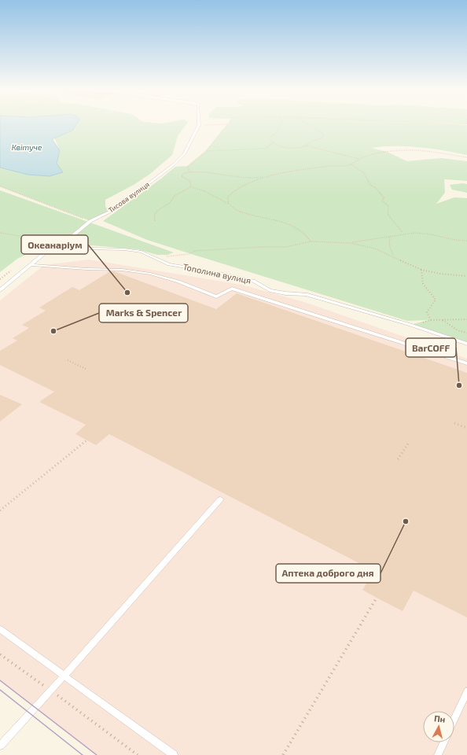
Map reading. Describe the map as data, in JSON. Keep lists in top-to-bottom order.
{
  "streets": {
    "lane": ["Тисова вулиця", "Тополина вулиця"]
  },
  "crossings": [
    ["Тисова вулиця", "Тополина вулиця"]
  ],
  "water": ["Квітуче"],
  "places": [
    "Океанаріум",
    "Marks & Spencer",
    "BarCOFF",
    "Аптека доброго дня"
  ],
  "north": "top"
}
